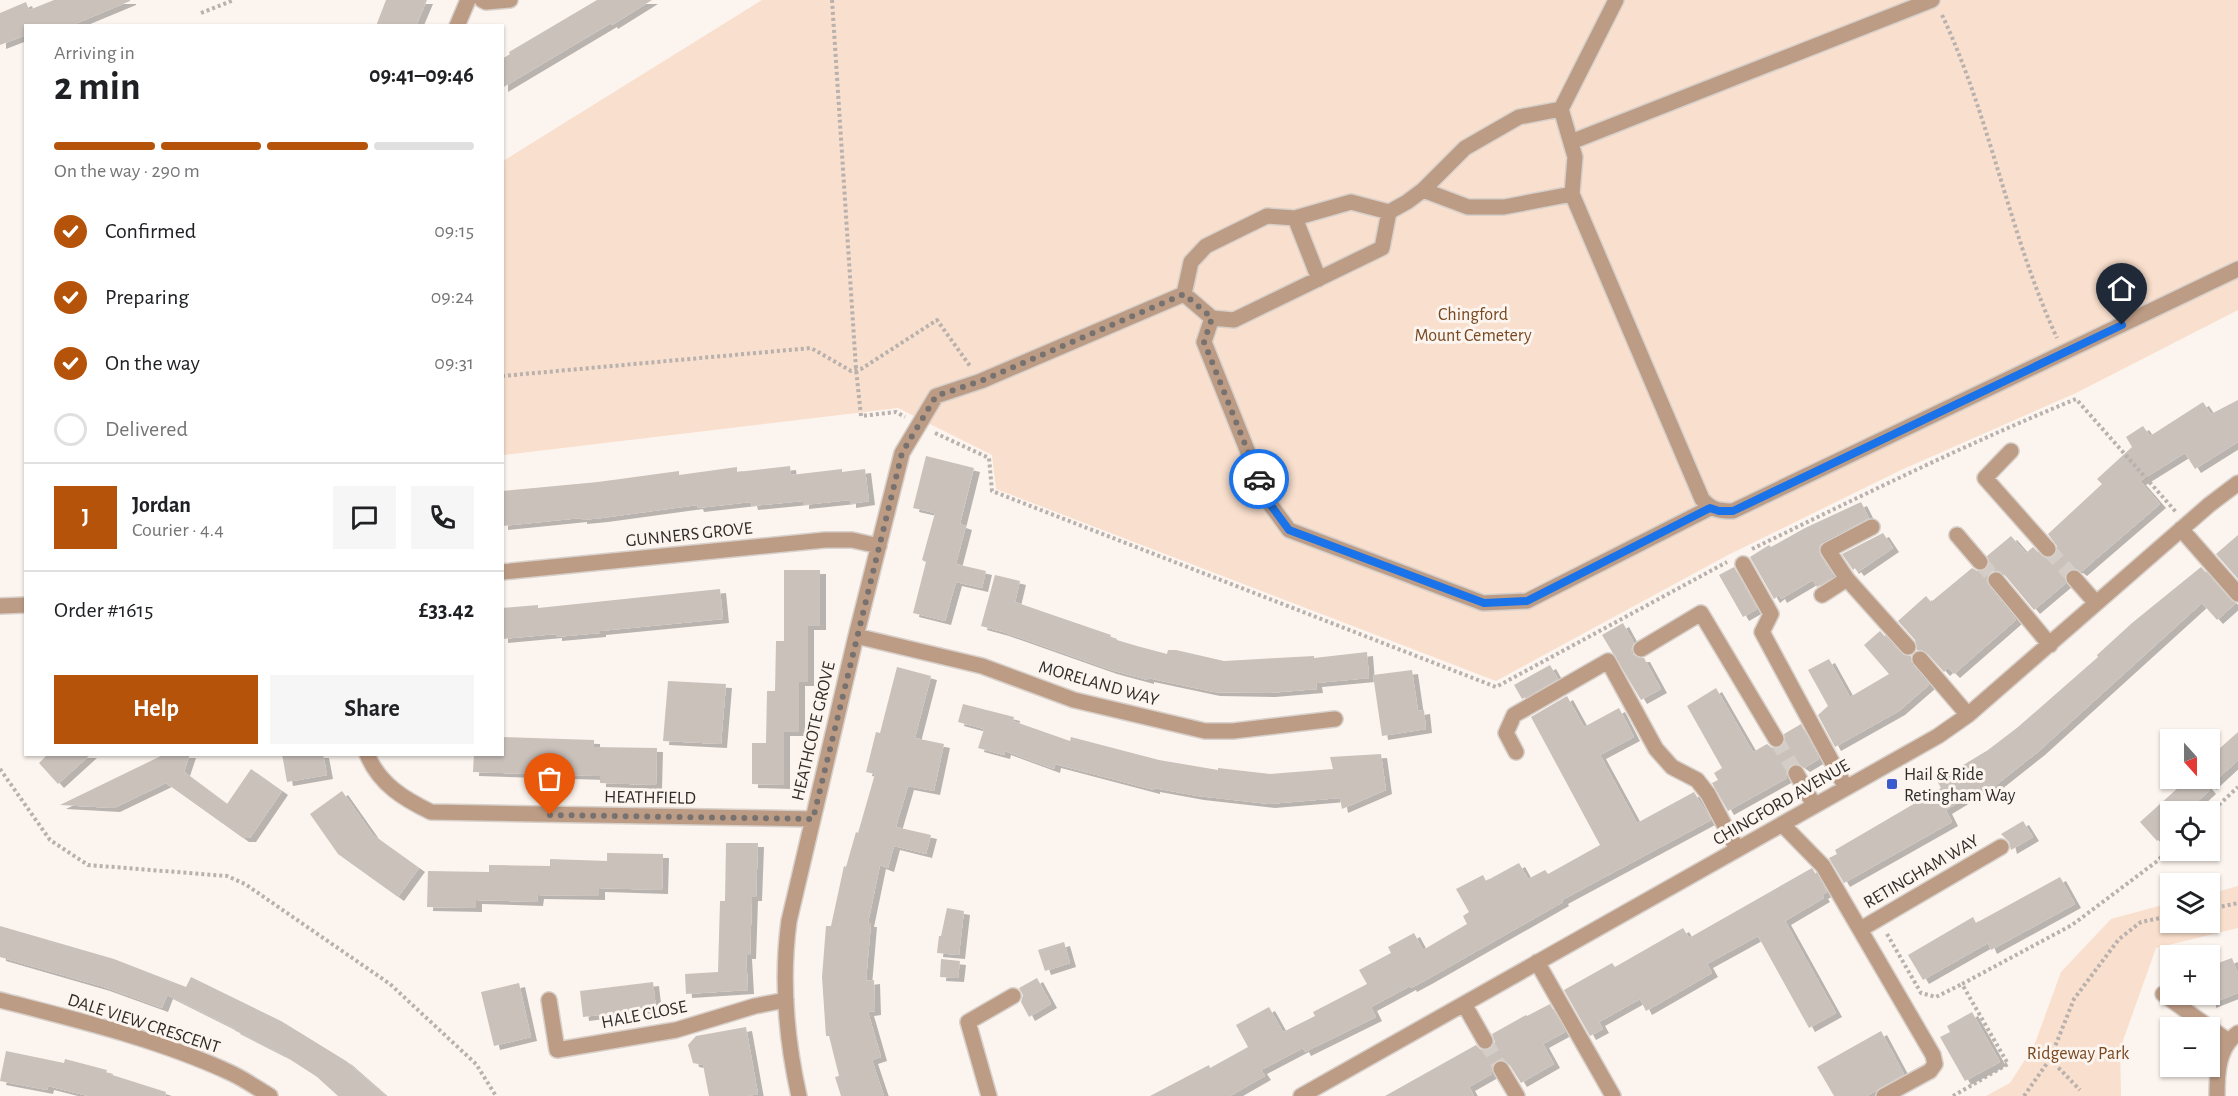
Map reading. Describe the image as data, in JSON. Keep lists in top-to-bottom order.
{
  "streets": {
    "street": [
      "GUNNERS GROVE",
      "MORELAND WAY",
      "HEATHCOTE GROVE",
      "HEATHFIELD",
      "CHINGFORD AVENUE",
      "RETINGHAM WAY",
      "HALE CLOSE",
      "DALE VIEW CRESCENT"
    ]
  },
  "crossings": [
    ["GUNNERS GROVE", "HEATHCOTE GROVE"],
    ["MORELAND WAY", "HEATHCOTE GROVE"],
    ["HEATHCOTE GROVE", "HEATHFIELD"],
    ["HEATHCOTE GROVE", "HALE CLOSE"],
    ["CHINGFORD AVENUE", "RETINGHAM WAY"]
  ],
  "parks": ["Chingford Mount Cemetery", "Ridgeway Park"],
  "places": {
    "transit": ["Hail & Ride Retingham Way"]
  },
  "north": "bottom",
  "page": {
    "heading": ["2 min", "Arriving in", "09:41–09:46"],
    "panel": [
      "Jordan",
      "Courier · 4.4",
      "Order #1615",
      "£33.42"
    ],
    "bar": "On the way · 290 m",
    "list": [
      ["Confirmed", "09:15"],
      ["Preparing", "09:24"],
      ["On the way", "09:31"],
      "Delivered"
    ],
    "round": "J",
    "buttons": ["Help", "Share"],
    "map_buttons": ["+", "−"]
  }
}
